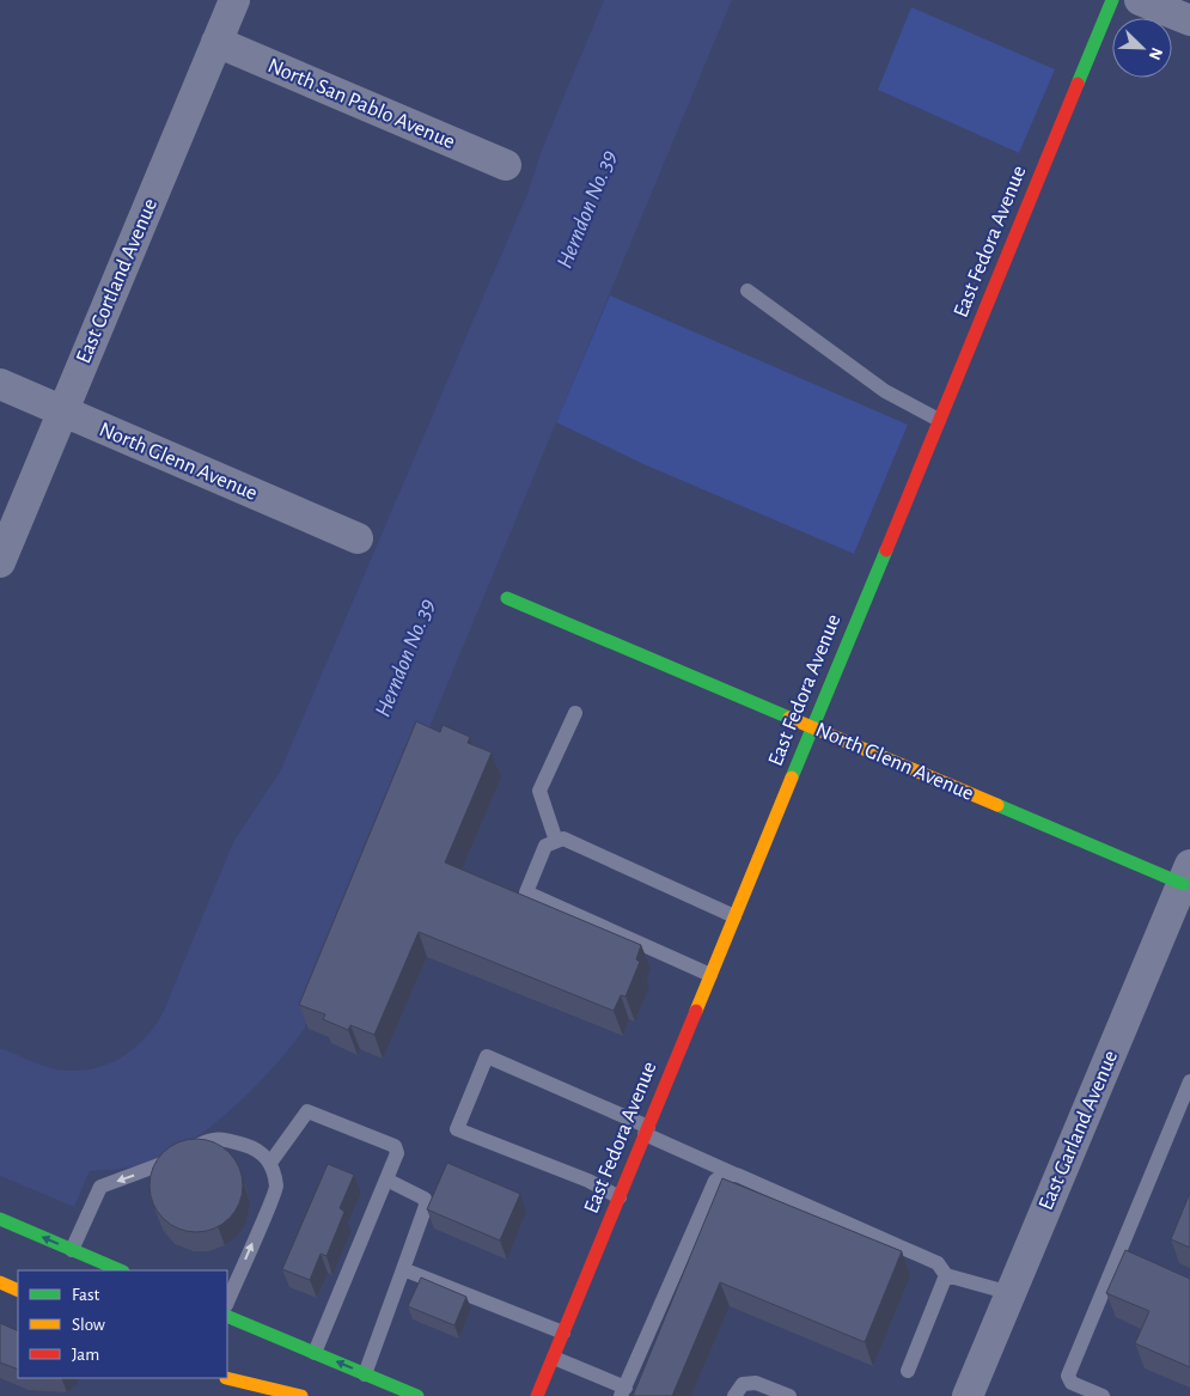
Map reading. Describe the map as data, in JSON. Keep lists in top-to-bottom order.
{
  "streets": {
    "street": [
      "North San Pablo Avenue",
      "East Fedora Avenue",
      "East Cortland Avenue",
      "North Glenn Avenue",
      "East Garland Avenue"
    ]
  },
  "crossings": [
    ["North San Pablo Avenue", "East Cortland Avenue"],
    ["East Fedora Avenue", "North Glenn Avenue"],
    ["East Cortland Avenue", "North Glenn Avenue"],
    ["North Glenn Avenue", "East Garland Avenue"]
  ],
  "water": ["Herndon No. 39"],
  "legend": ["Fast", "Slow", "Jam"],
  "north": "bottom right"
}
